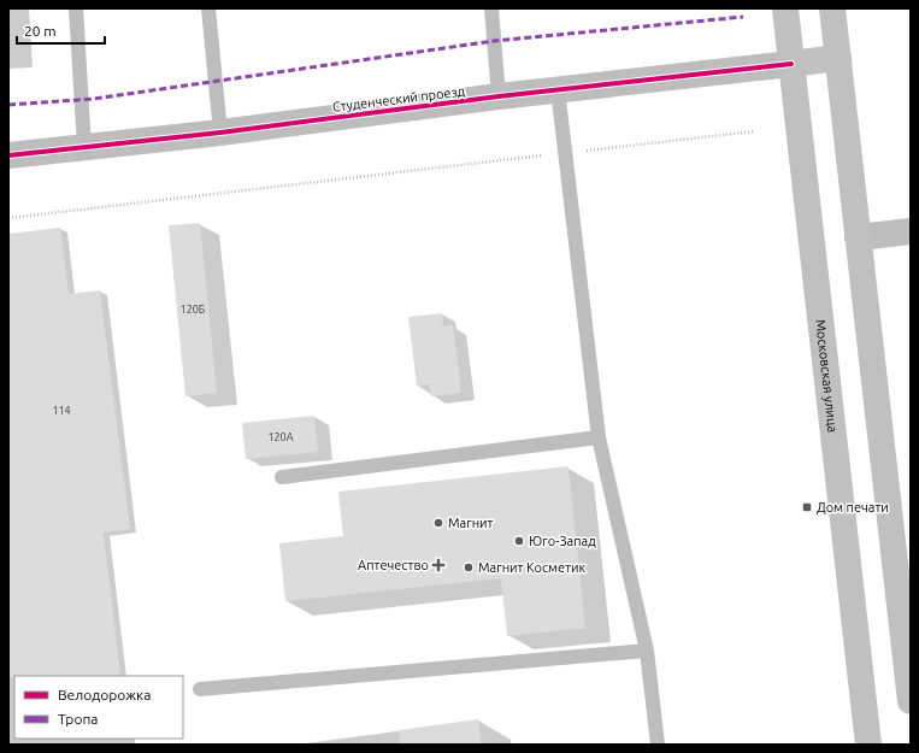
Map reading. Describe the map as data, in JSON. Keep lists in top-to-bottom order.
{
  "streets": {
    "main road": ["Студенческий проезд", "Московская улица"]
  },
  "crossings": [
    ["Студенческий проезд", "Московская улица"]
  ],
  "places": {
    "transit": ["Дом печати"],
    "other": ["Магнит", "Юго-Запад", "Магнит Косметик"],
    "health": ["Аптечество"]
  },
  "house_numbers": ["120Б", "114", "120А"],
  "legend": ["Велодорожка", "Тропа"],
  "scale_bar": "20 m"
}
